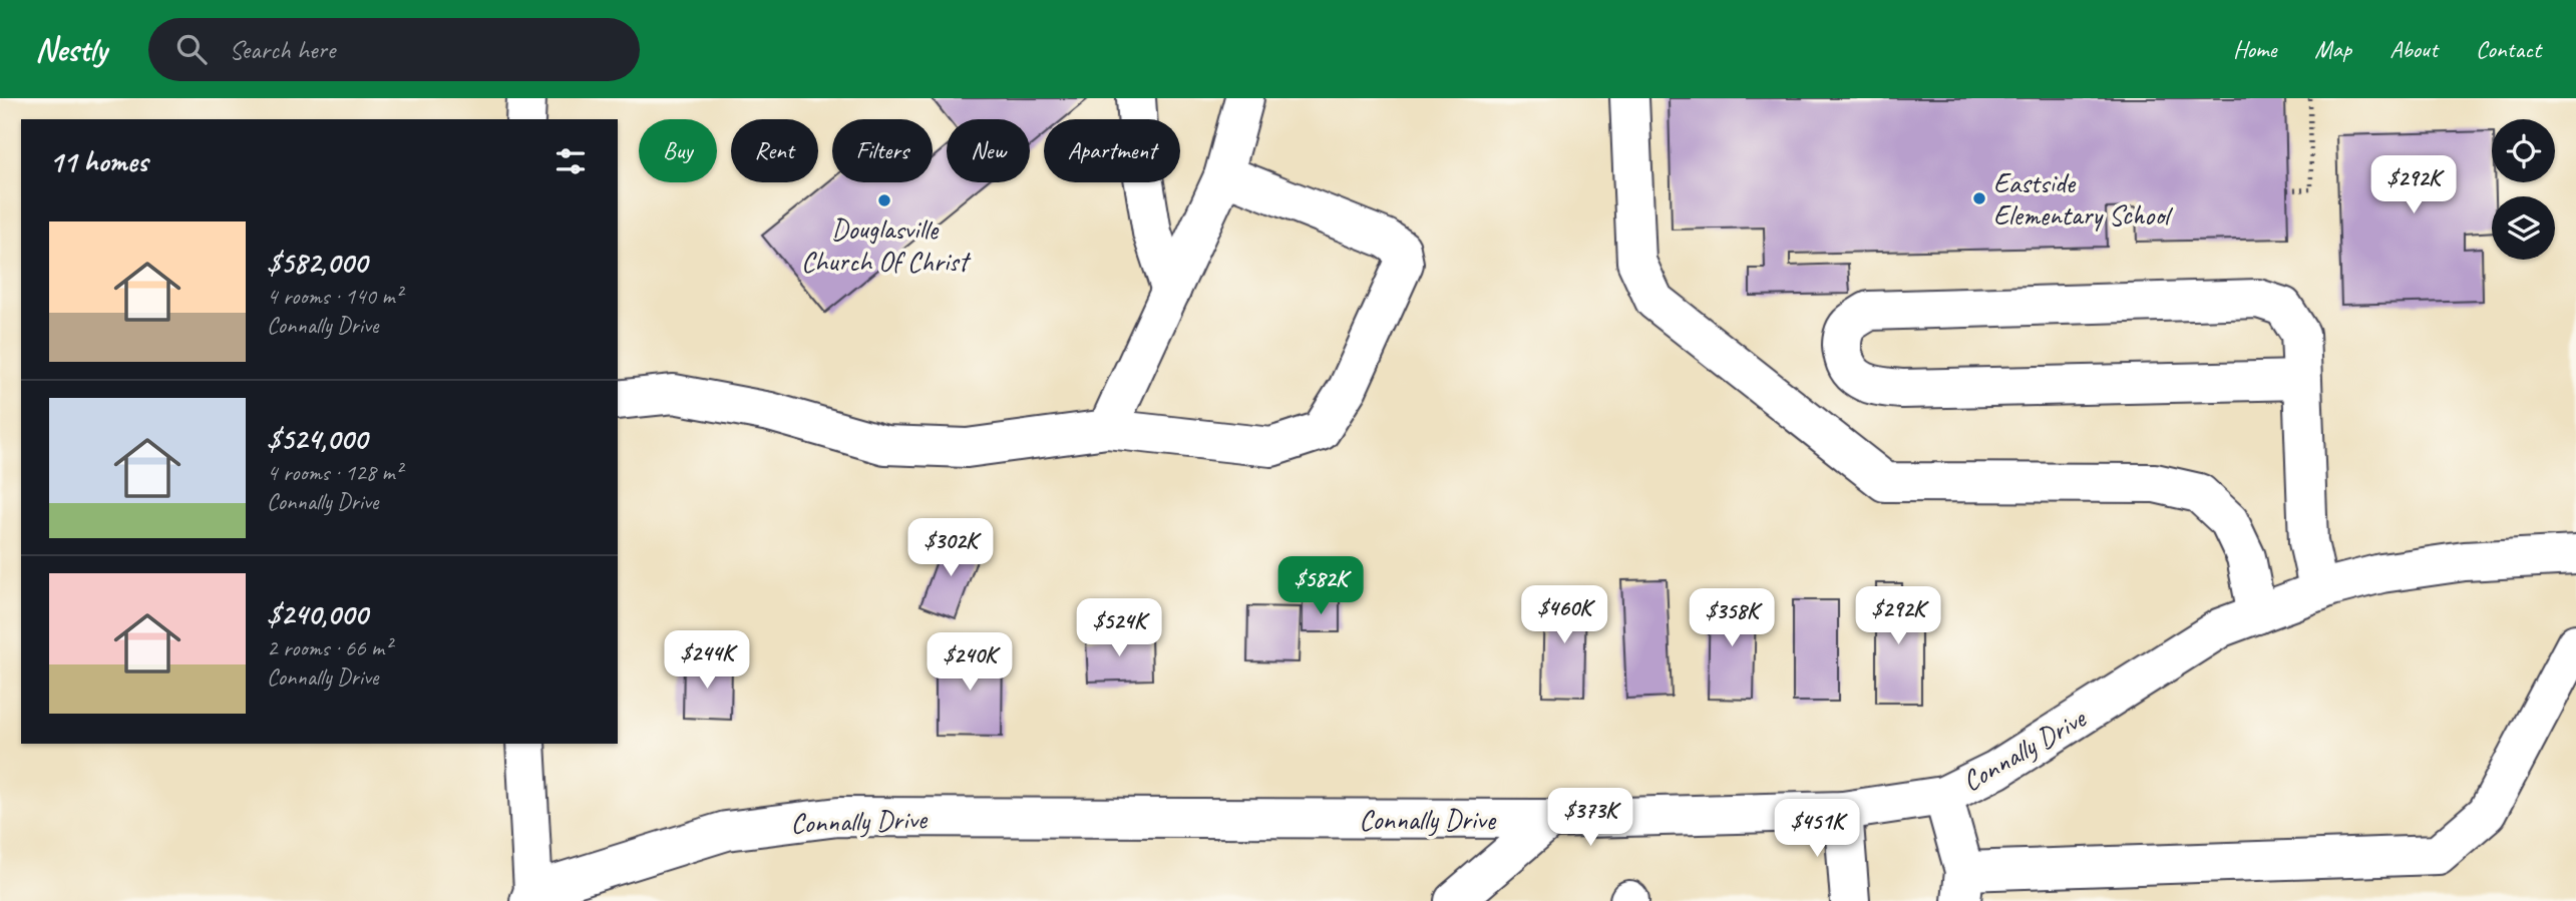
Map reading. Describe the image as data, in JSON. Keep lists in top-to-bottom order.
{
  "streets": {
    "street": ["Connally Drive"]
  },
  "places": ["Eastside Elementary School", "Douglasville Church Of Christ"],
  "page": {
    "header": "Nestly",
    "search": "Search here",
    "nav": [
      "Home",
      "Map",
      "About",
      "Contact"
    ],
    "chip": [
      "Buy",
      "Rent",
      "Filters",
      "New",
      "Apartment"
    ],
    "heading": "11 homes",
    "price": [
      "$292K",
      "$302K",
      "$582K",
      "$460K",
      "$292K",
      "$358K",
      "$524K",
      "$244K",
      "$240K",
      "$373K",
      "$451K"
    ],
    "list": [
      {
        "name": "$582,000",
        "note": "4 rooms · 140 m² · Connally Drive"
      },
      {
        "name": "$524,000",
        "note": "4 rooms · 128 m² · Connally Drive"
      },
      {
        "name": "$240,000",
        "note": "2 rooms · 66 m² · Connally Drive"
      }
    ]
  }
}
